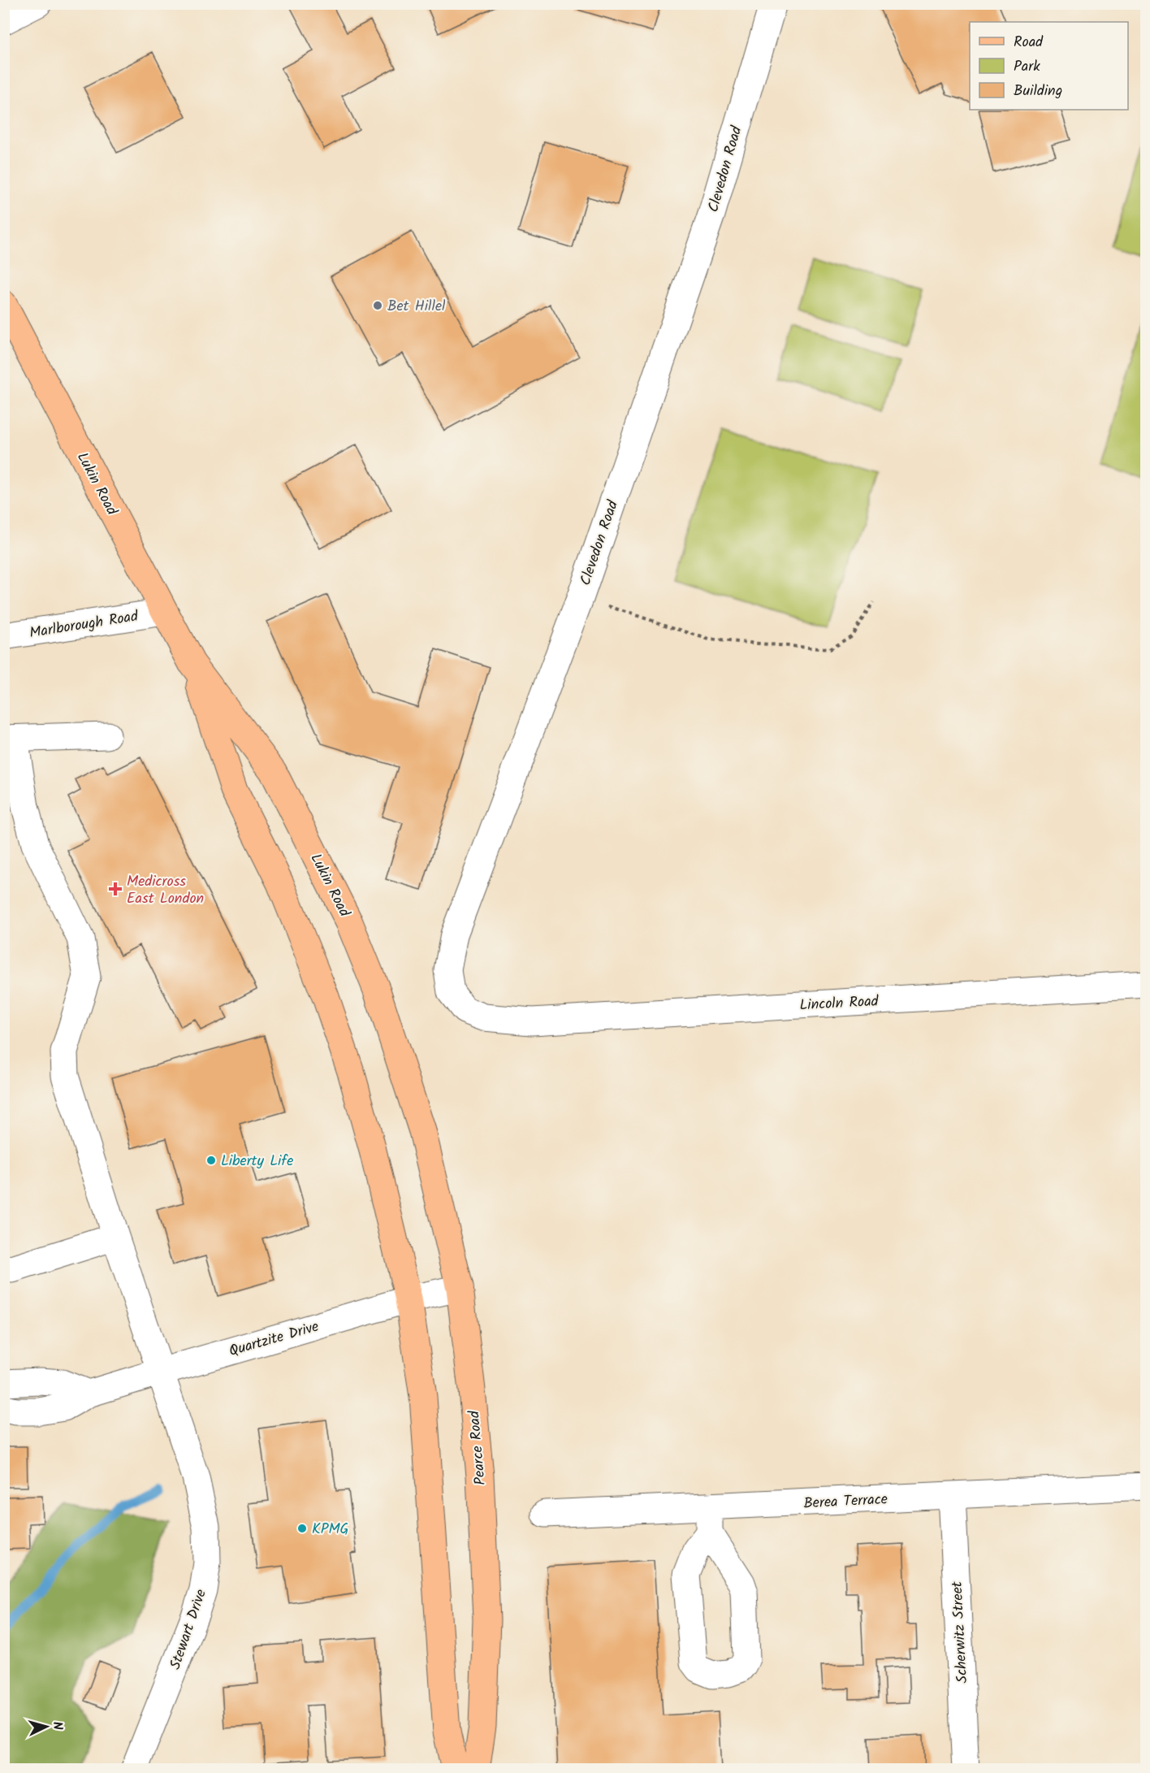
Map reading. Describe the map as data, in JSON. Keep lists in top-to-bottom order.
{
  "streets": {
    "main road": ["Lukin Road", "Pearce Road"],
    "street": [
      "Clevedon Road",
      "Marlborough Road",
      "Lincoln Road",
      "Quartzite Drive",
      "Berea Terrace",
      "Stewart Drive",
      "Scherwitz Street"
    ]
  },
  "crossings": [
    ["Clevedon Road", "Lincoln Road"],
    ["Lukin Road", "Marlborough Road"],
    ["Lukin Road", "Quartzite Drive"],
    ["Lukin Road", "Pearce Road"],
    ["Quartzite Drive", "Pearce Road"],
    ["Quartzite Drive", "Stewart Drive"],
    ["Berea Terrace", "Scherwitz Street"]
  ],
  "places": {
    "other": ["Bet Hillel", "Liberty Life", "KPMG"],
    "health": ["Medicross East London"]
  },
  "legend": ["Road", "Park", "Building"],
  "north": "right"
}
